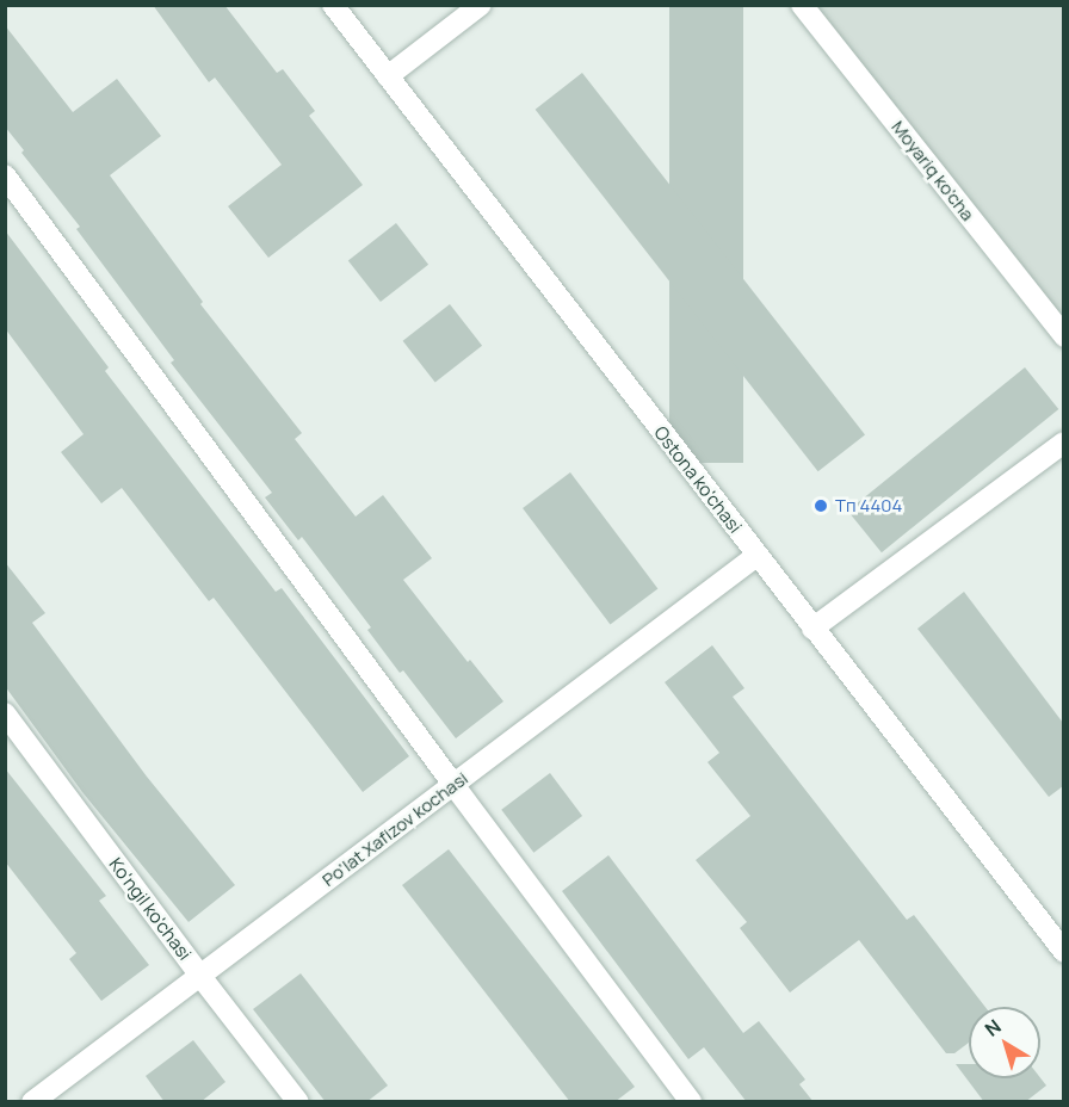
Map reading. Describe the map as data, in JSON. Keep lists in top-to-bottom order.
{
  "streets": {
    "street": [
      "Moyariq ko'cha",
      "Ostona ko'chasi",
      "Po'lat Xafizov kochasi",
      "Ko'ngil ko'chasi"
    ]
  },
  "crossings": [
    ["Ostona ko'chasi", "Po'lat Xafizov kochasi"],
    ["Po'lat Xafizov kochasi", "Ko'ngil ko'chasi"]
  ],
  "places": ["Тп 4404"],
  "north": "top left"
}
